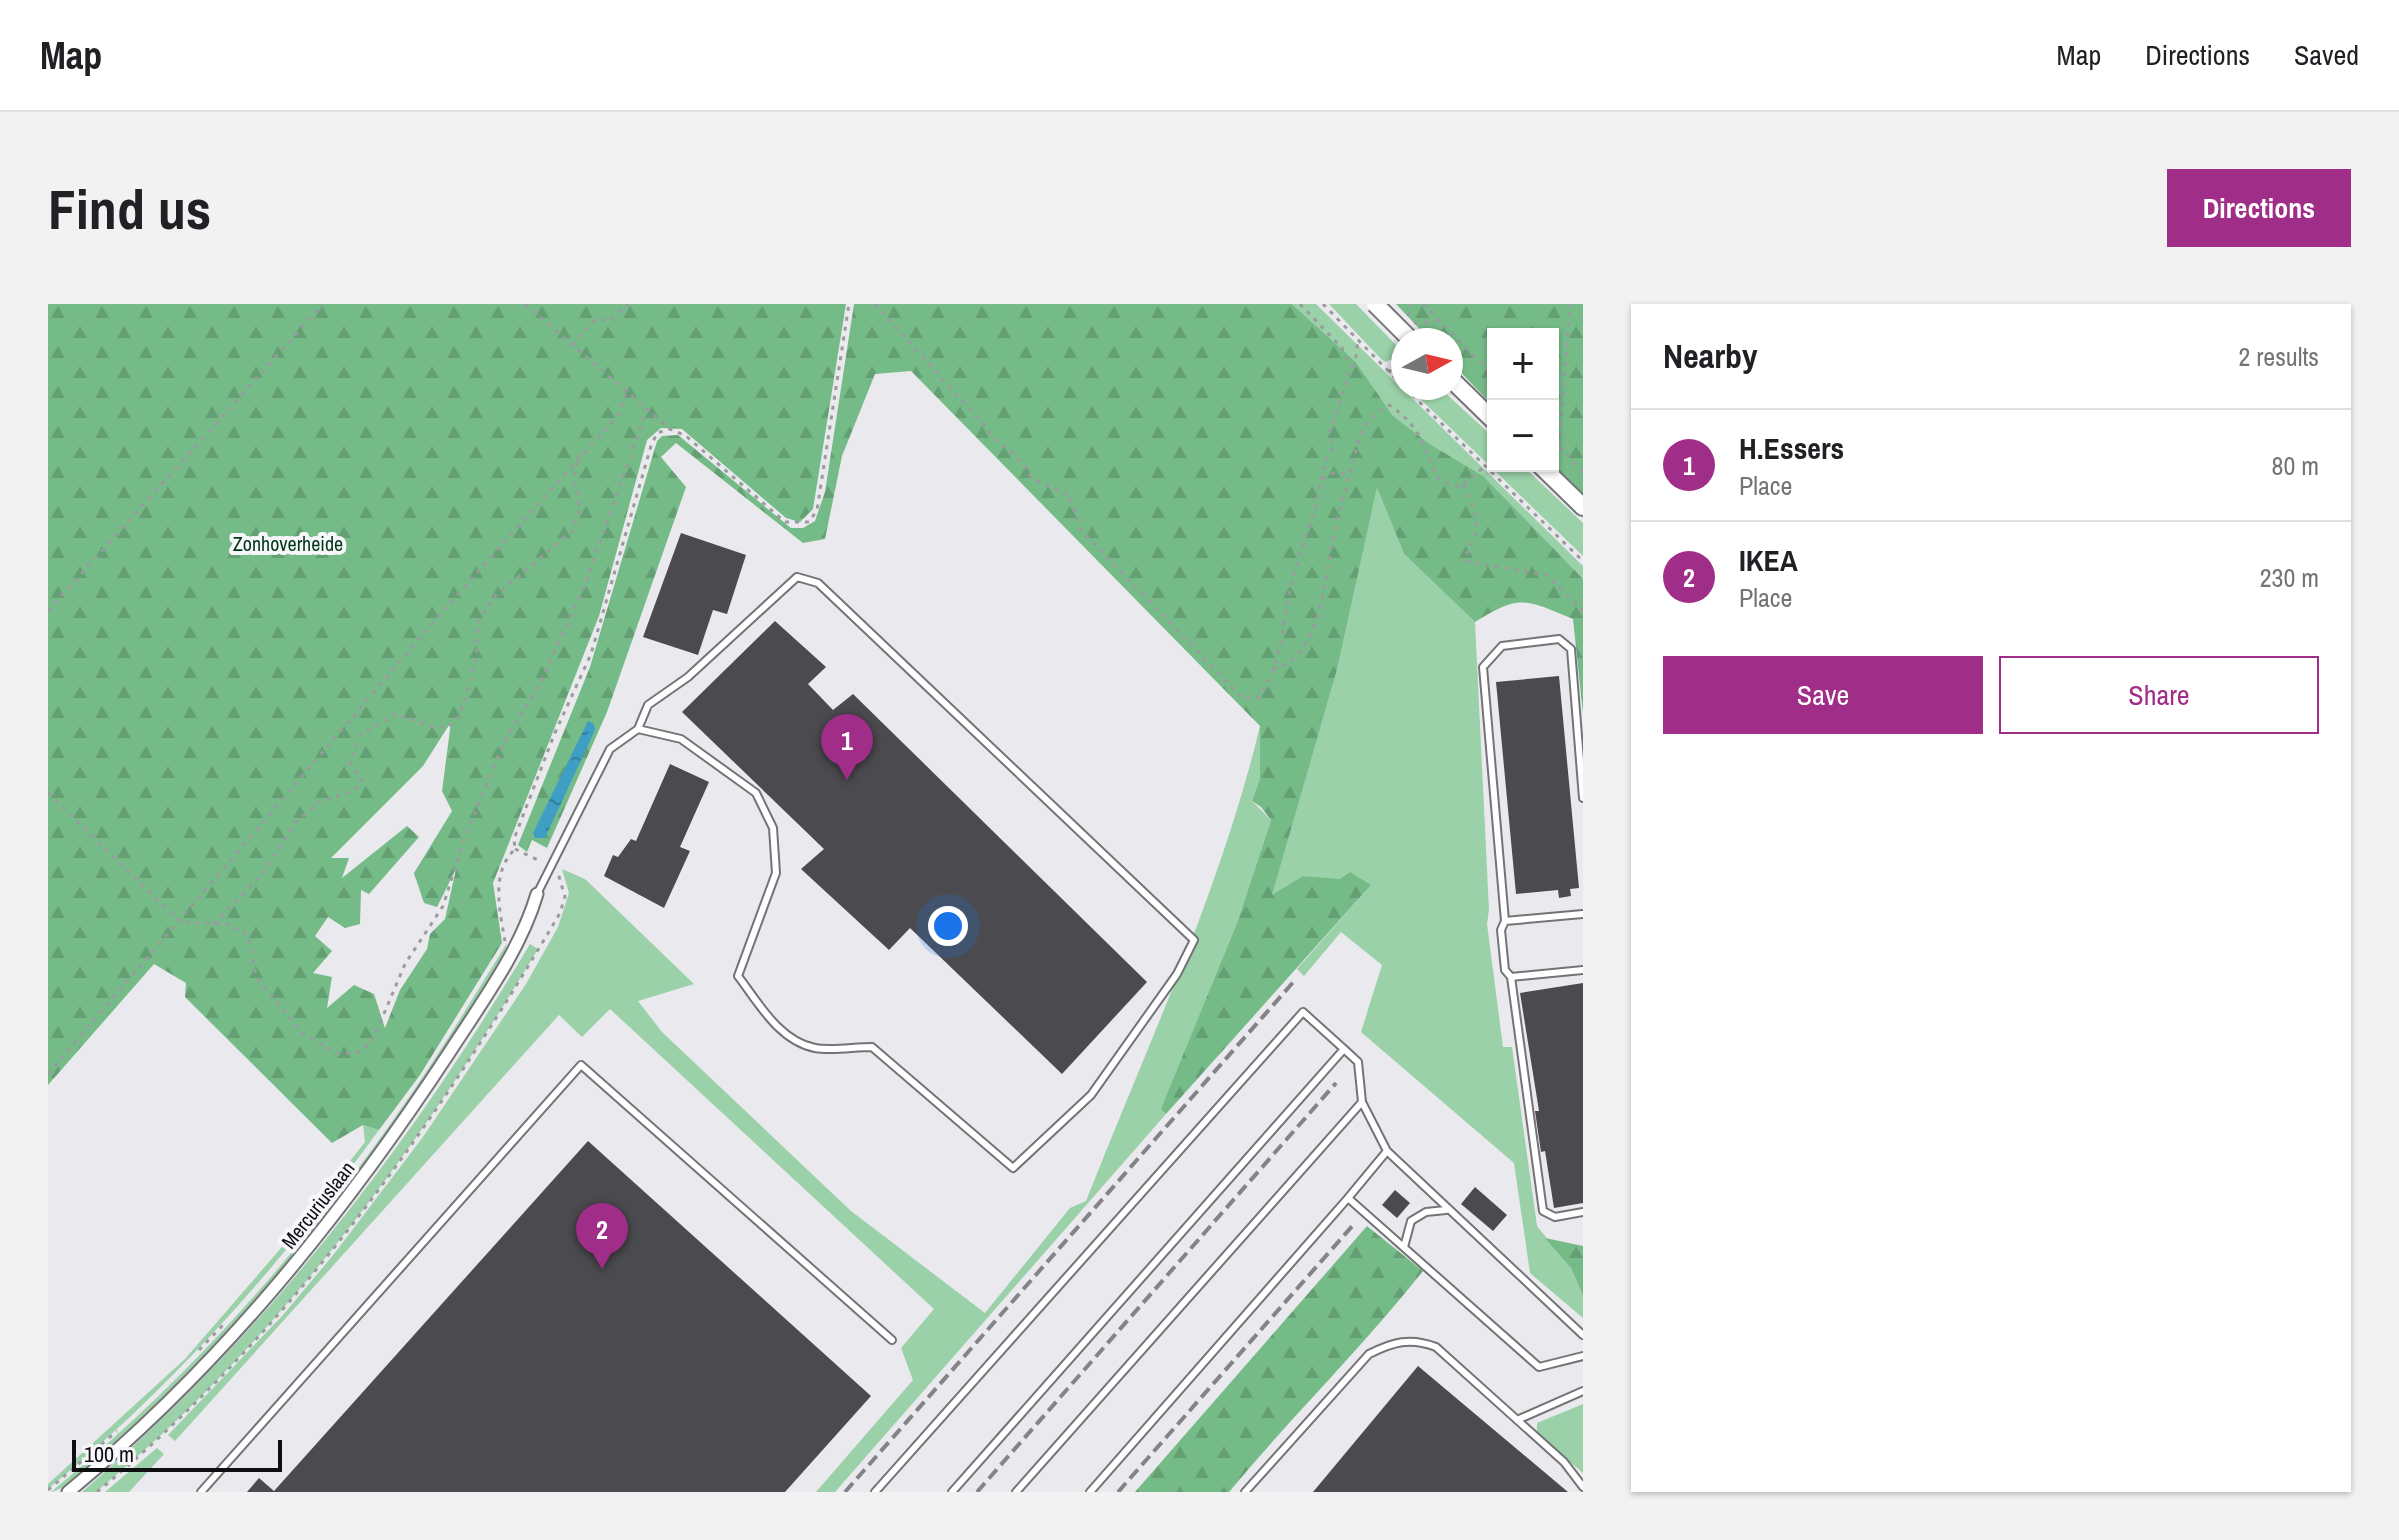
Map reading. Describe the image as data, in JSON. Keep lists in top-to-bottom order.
{
  "streets": {
    "street": ["Mercuriuslaan"]
  },
  "parks": ["Zonhoverheide"],
  "scale_bar": "100 m",
  "north": "right",
  "page": {
    "header": "Map",
    "nav": ["Map", "Directions", "Saved"],
    "buttons": [
      "Directions",
      ["Save", "Share"]
    ],
    "title": "Find us",
    "heading": ["Nearby", "2 results"],
    "map_buttons": ["+", "−"],
    "list": [
      {
        "mark": "1",
        "name": "H.Essers",
        "note": "Place",
        "value": "80 m"
      },
      {
        "mark": "2",
        "name": "IKEA",
        "note": "Place",
        "value": "230 m"
      }
    ],
    "pins": ["1", "2"],
    "scale": "100 m"
  }
}
